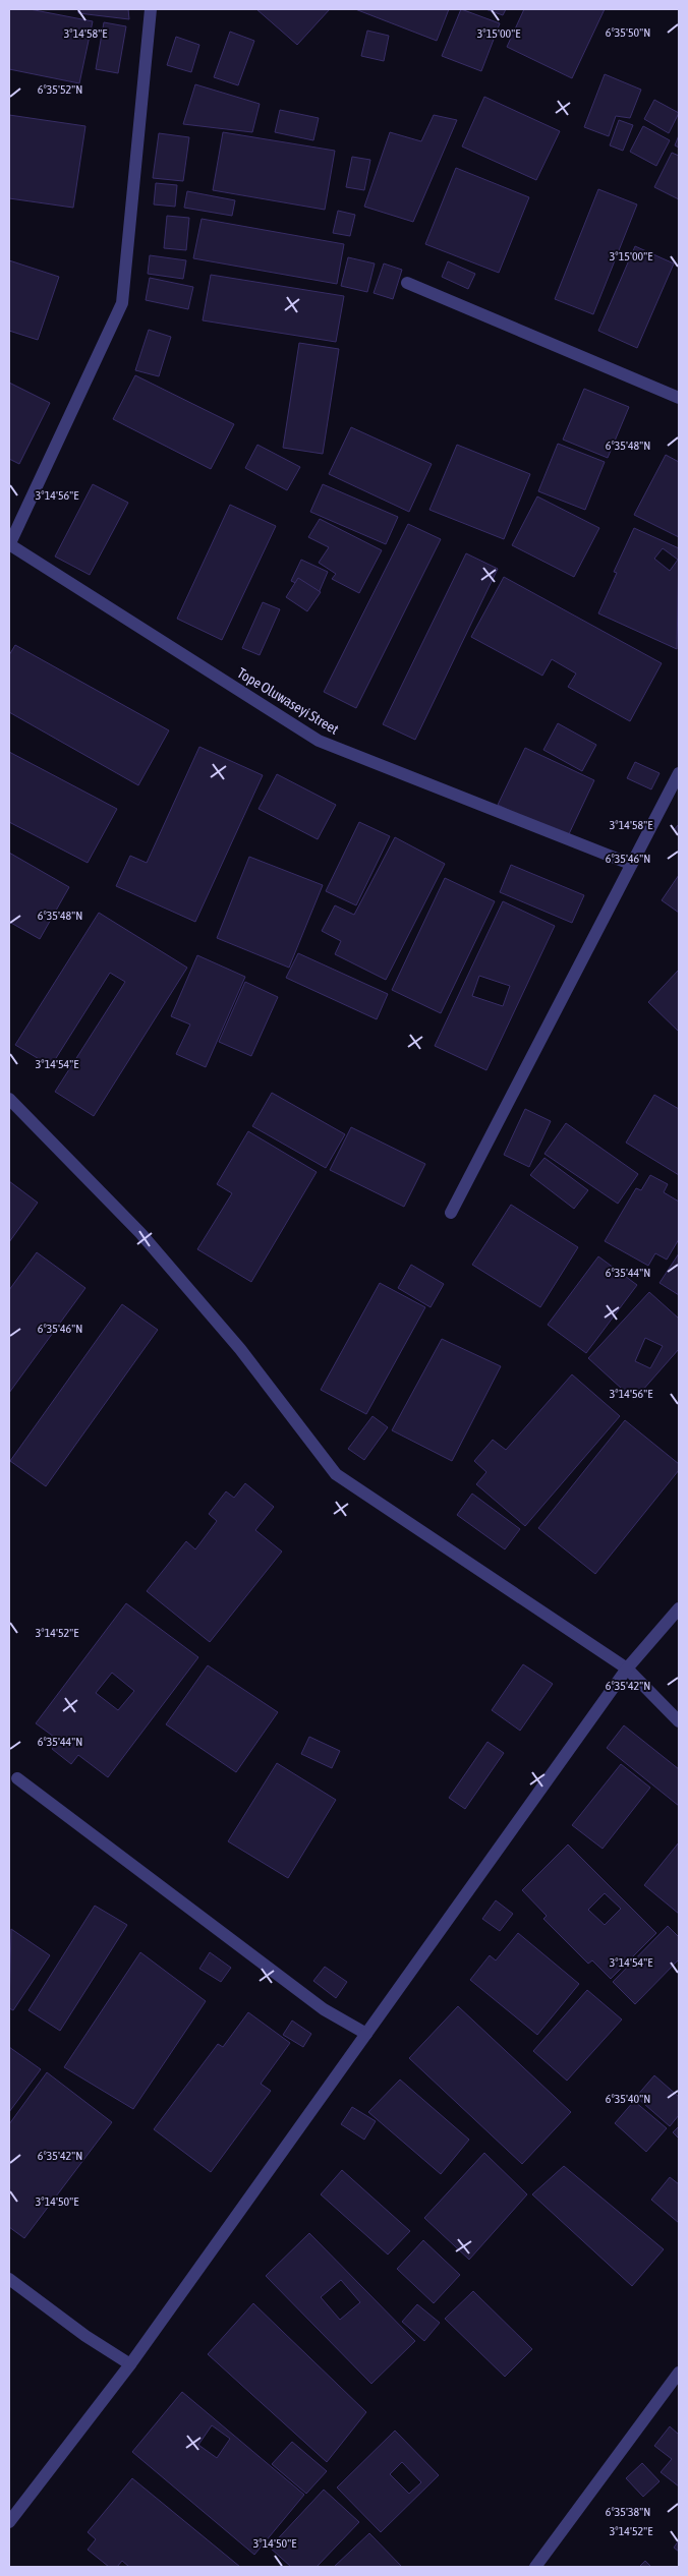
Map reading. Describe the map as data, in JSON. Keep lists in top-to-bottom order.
{
  "streets": {
    "street": ["Tope Oluwaseyi Street"]
  },
  "coordinates": [
    "6°35'50\"N",
    "3°14'58\"E",
    "3°15'00\"E",
    "6°35'52\"N",
    "6°35'48\"N",
    "3°14'56\"E",
    "6°35'46\"N",
    "3°14'54\"E",
    "6°35'44\"N",
    "3°14'52\"E",
    "6°35'42\"N",
    "6°35'40\"N",
    "3°14'50\"E",
    "6°35'38\"N"
  ]
}
